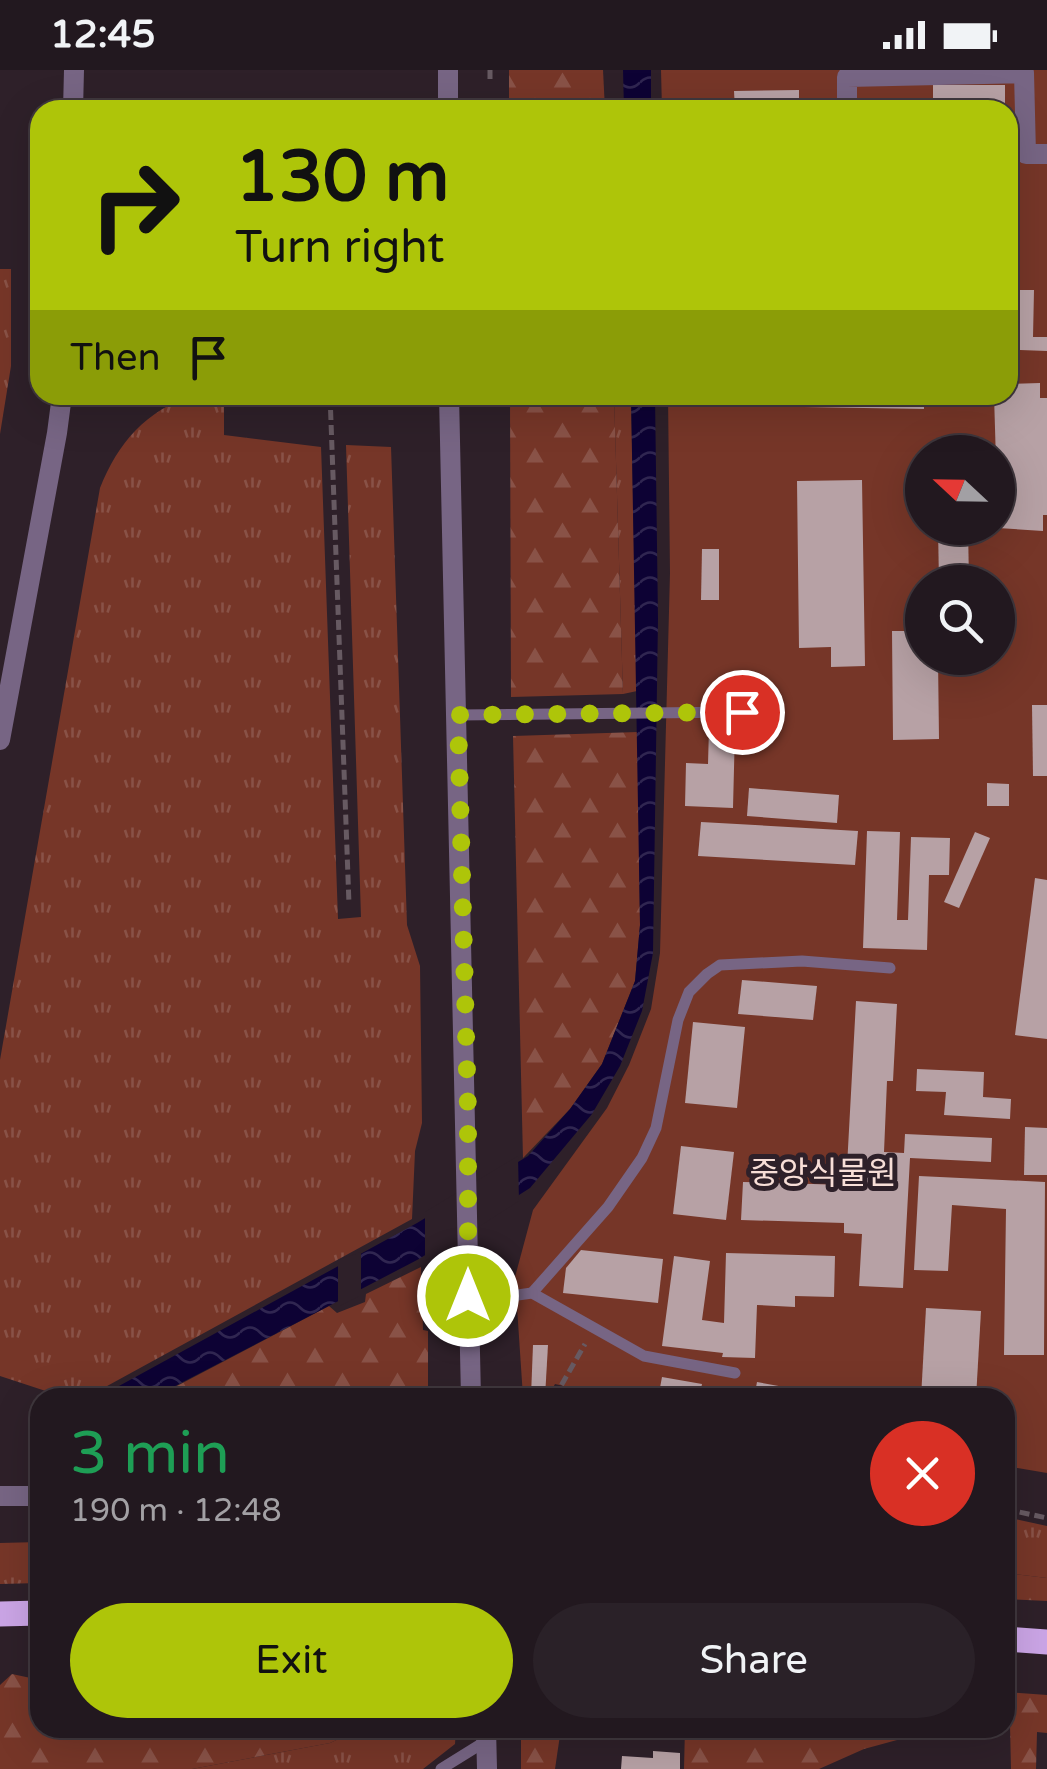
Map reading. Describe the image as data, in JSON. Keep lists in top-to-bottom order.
{
  "parks": ["중앙식물원"],
  "north": "left",
  "page": {
    "status": "12:45",
    "turn": ["130 m", "Turn right"],
    "then": "Then",
    "heading": ["3 min", "190 m · 12:48"],
    "buttons": ["Exit", "Share"]
  }
}
